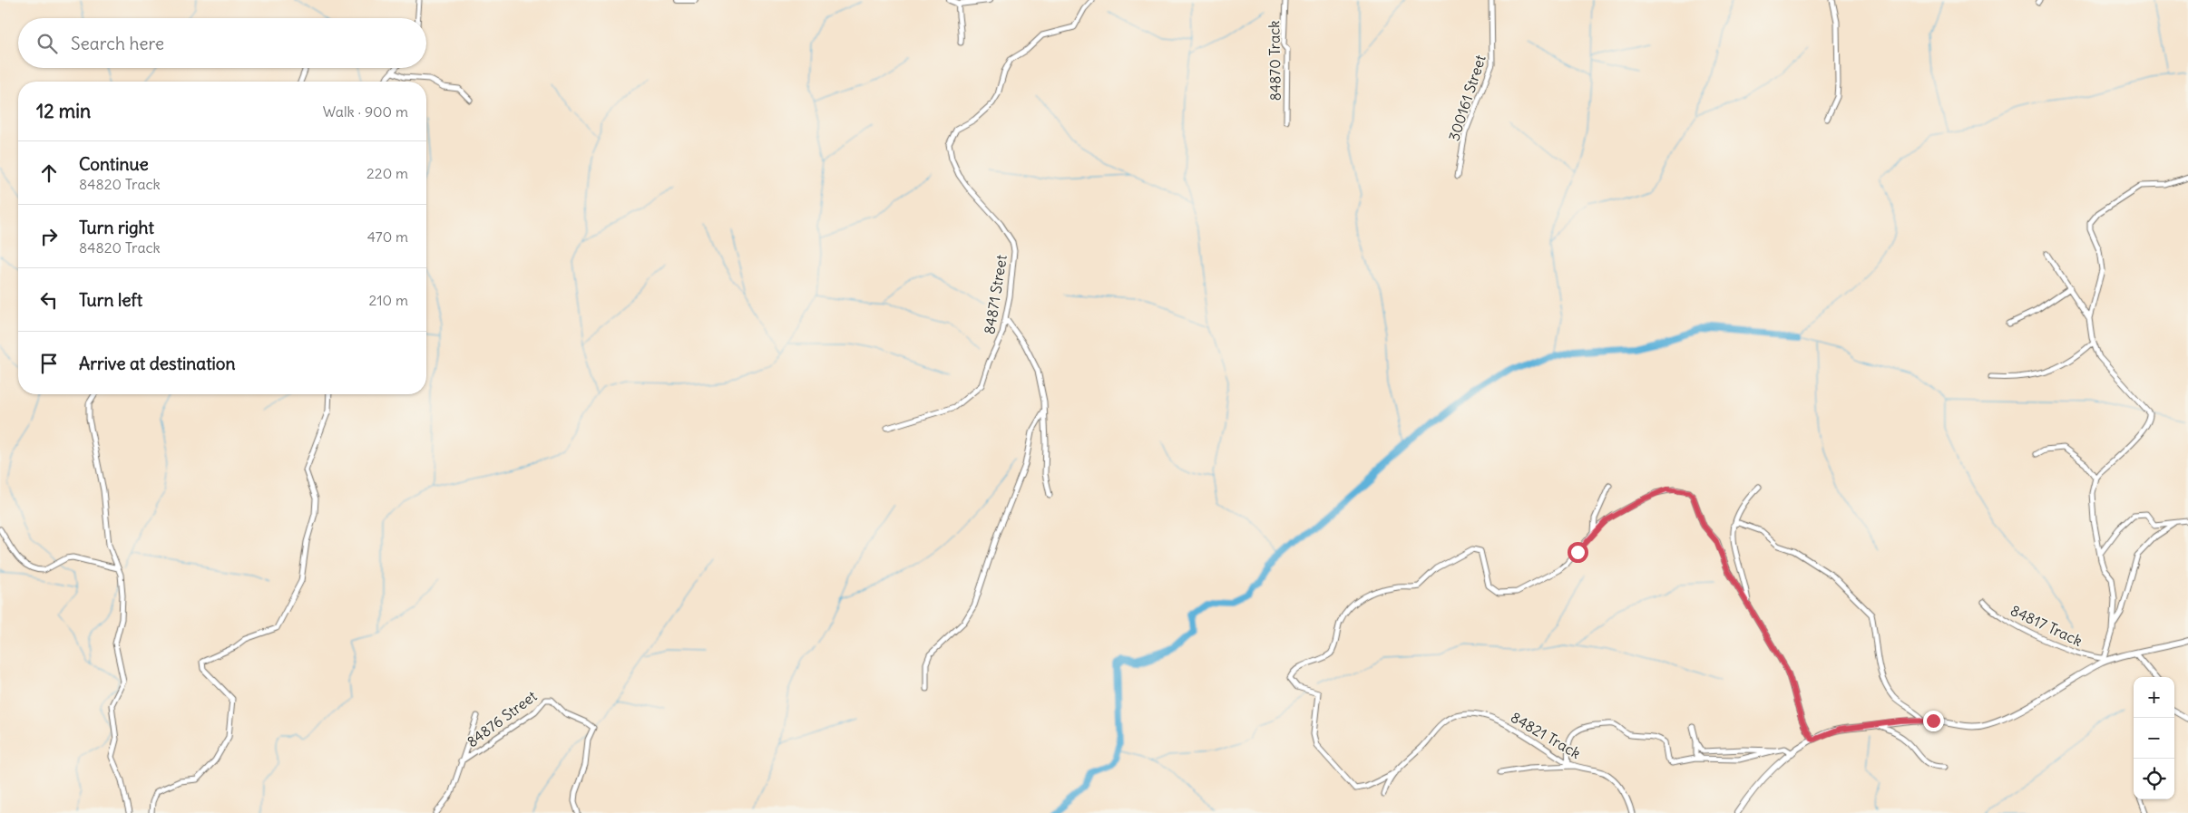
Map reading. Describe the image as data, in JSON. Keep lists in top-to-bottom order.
{
  "streets": {
    "street": [
      "84870 Track",
      "300161 Street",
      "84871 Street",
      "84817 Track",
      "84876 Street",
      "84821 Track"
    ]
  },
  "page": {
    "search": "Search here",
    "heading": ["12 min", "Walk · 900 m"],
    "list": [
      ["Continue", "84820 Track", "220 m"],
      ["Turn right", "84820 Track", "470 m"],
      ["Turn left", "210 m"],
      "Arrive at destination"
    ],
    "map_buttons": ["+", "−"]
  }
}
